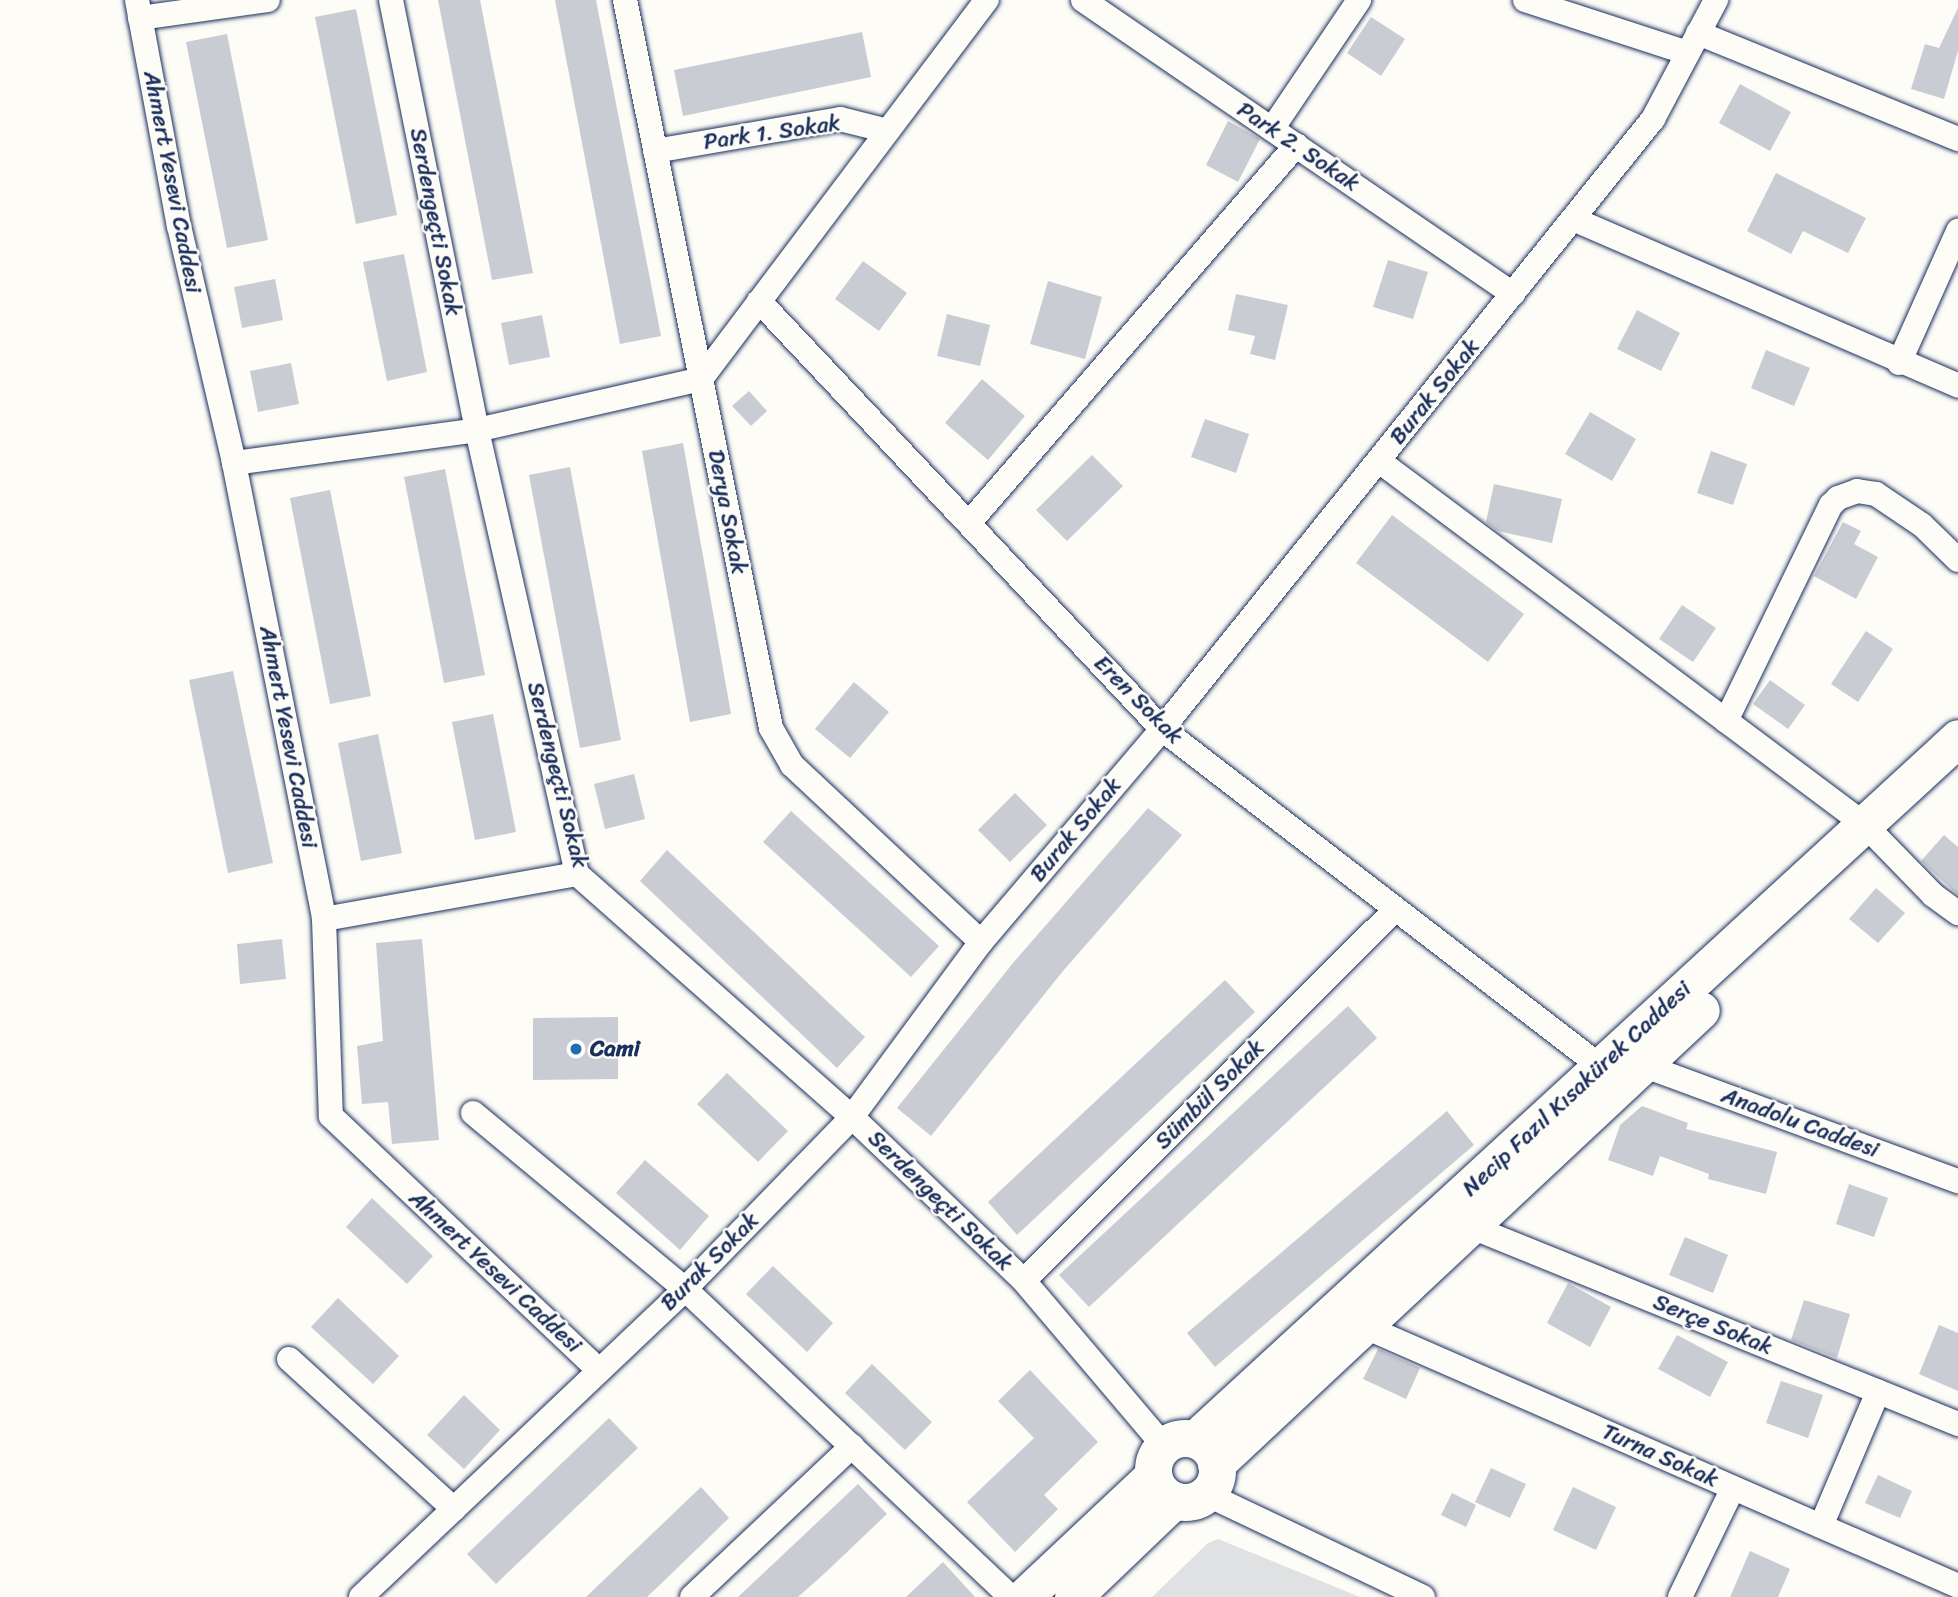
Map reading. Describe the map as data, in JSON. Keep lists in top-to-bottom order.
{
  "streets": {
    "street": [
      "Park 1. Sokak",
      "Park 2. Sokak",
      "Ahmert Yesevi Caddesi",
      "Serdengeçti Sokak",
      "Burak Sokak",
      "Derya Sokak",
      "Eren Sokak",
      "Necip Fazıl Kısakürek Caddesi",
      "Sümbül Sokak",
      "Anadolu Caddesi",
      "Serçe Sokak",
      "Turna Sokak"
    ]
  },
  "crossings": [
    ["Park 1. Sokak", "Derya Sokak"],
    ["Park 2. Sokak", "Burak Sokak"],
    ["Ahmert Yesevi Caddesi", "Burak Sokak"],
    ["Serdengeçti Sokak", "Burak Sokak"],
    ["Serdengeçti Sokak", "Necip Fazıl Kısakürek Caddesi"],
    ["Serdengeçti Sokak", "Sümbül Sokak"],
    ["Burak Sokak", "Derya Sokak"],
    ["Burak Sokak", "Eren Sokak"],
    ["Eren Sokak", "Necip Fazıl Kısakürek Caddesi"],
    ["Eren Sokak", "Sümbül Sokak"],
    ["Necip Fazıl Kısakürek Caddesi", "Anadolu Caddesi"],
    ["Necip Fazıl Kısakürek Caddesi", "Serçe Sokak"],
    ["Necip Fazıl Kısakürek Caddesi", "Turna Sokak"]
  ],
  "places": ["Cami"]
}
